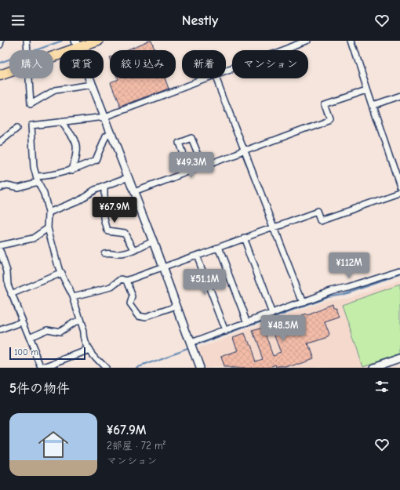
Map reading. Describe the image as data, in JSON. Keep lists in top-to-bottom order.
{
  "scale_bar": "100 m",
  "page": {
    "header": "Nestly",
    "chip": [
      "購入",
      "賃貸",
      "絞り込み",
      "新着",
      "マンション"
    ],
    "price": [
      "¥49.3M",
      "¥67.9M",
      "¥112M",
      "¥51.1M",
      "¥48.5M"
    ],
    "scale": "100 m",
    "heading": "5件の物件",
    "list": [
      {
        "name": "¥67.9M",
        "note": "2部屋 · 72 m² · マンション"
      }
    ]
  }
}
